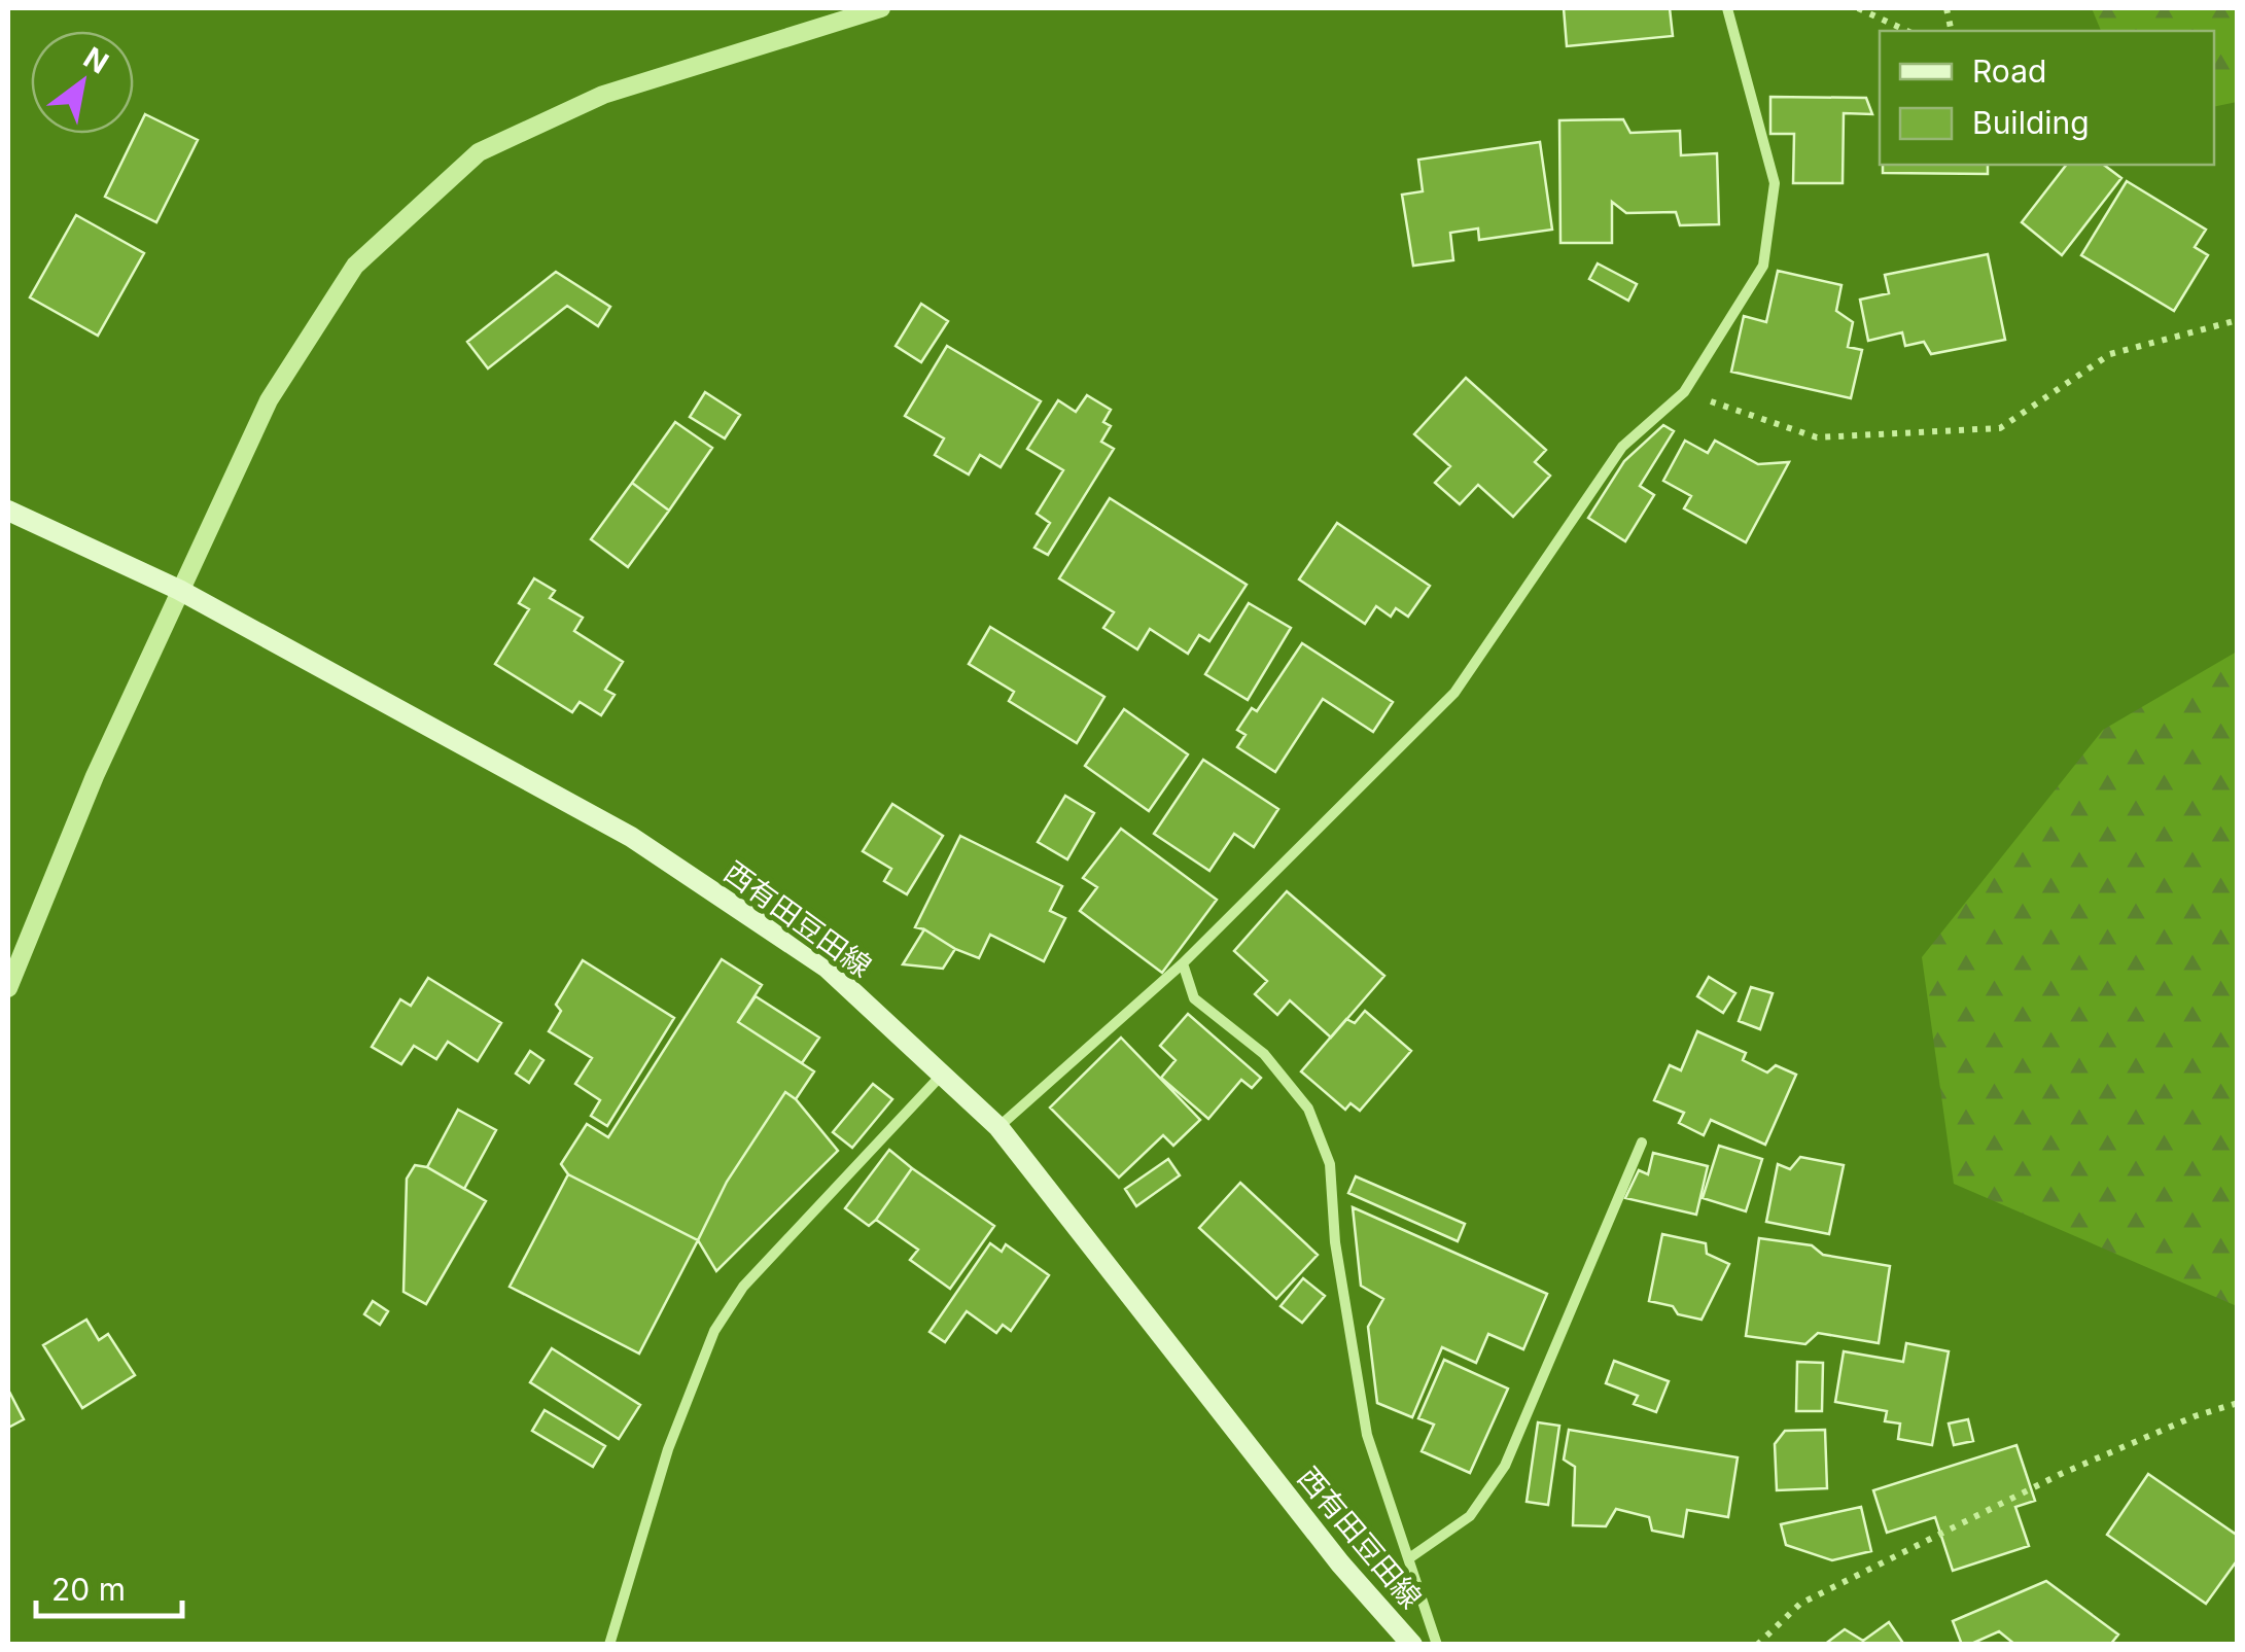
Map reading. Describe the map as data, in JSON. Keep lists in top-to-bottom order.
{
  "streets": {
    "main road": ["西有田豆田線"]
  },
  "legend": ["Road", "Building"],
  "scale_bar": "20 m",
  "north": "top right"
}
